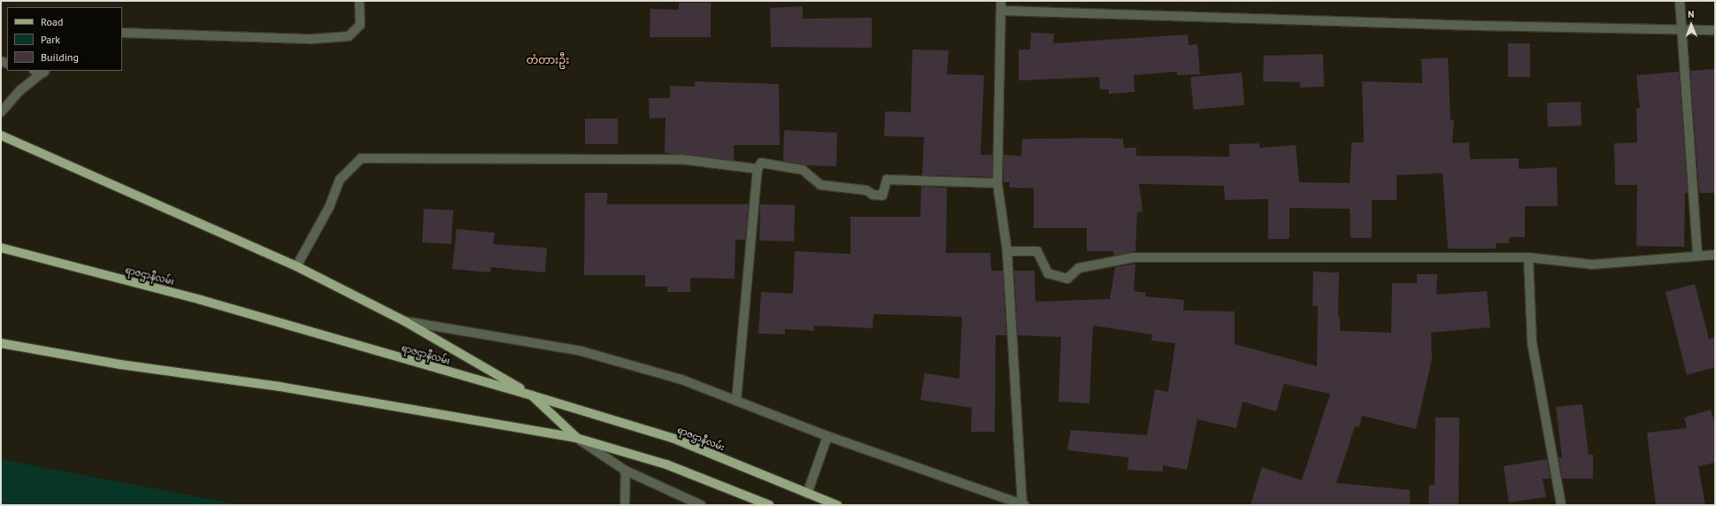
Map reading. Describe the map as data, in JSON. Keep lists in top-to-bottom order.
{
  "streets": {
    "main road": ["ရာဇဌာနီလမ်း"]
  },
  "districts": ["တံတားဦး"],
  "legend": ["Road", "Park", "Building"],
  "north": "top"
}
